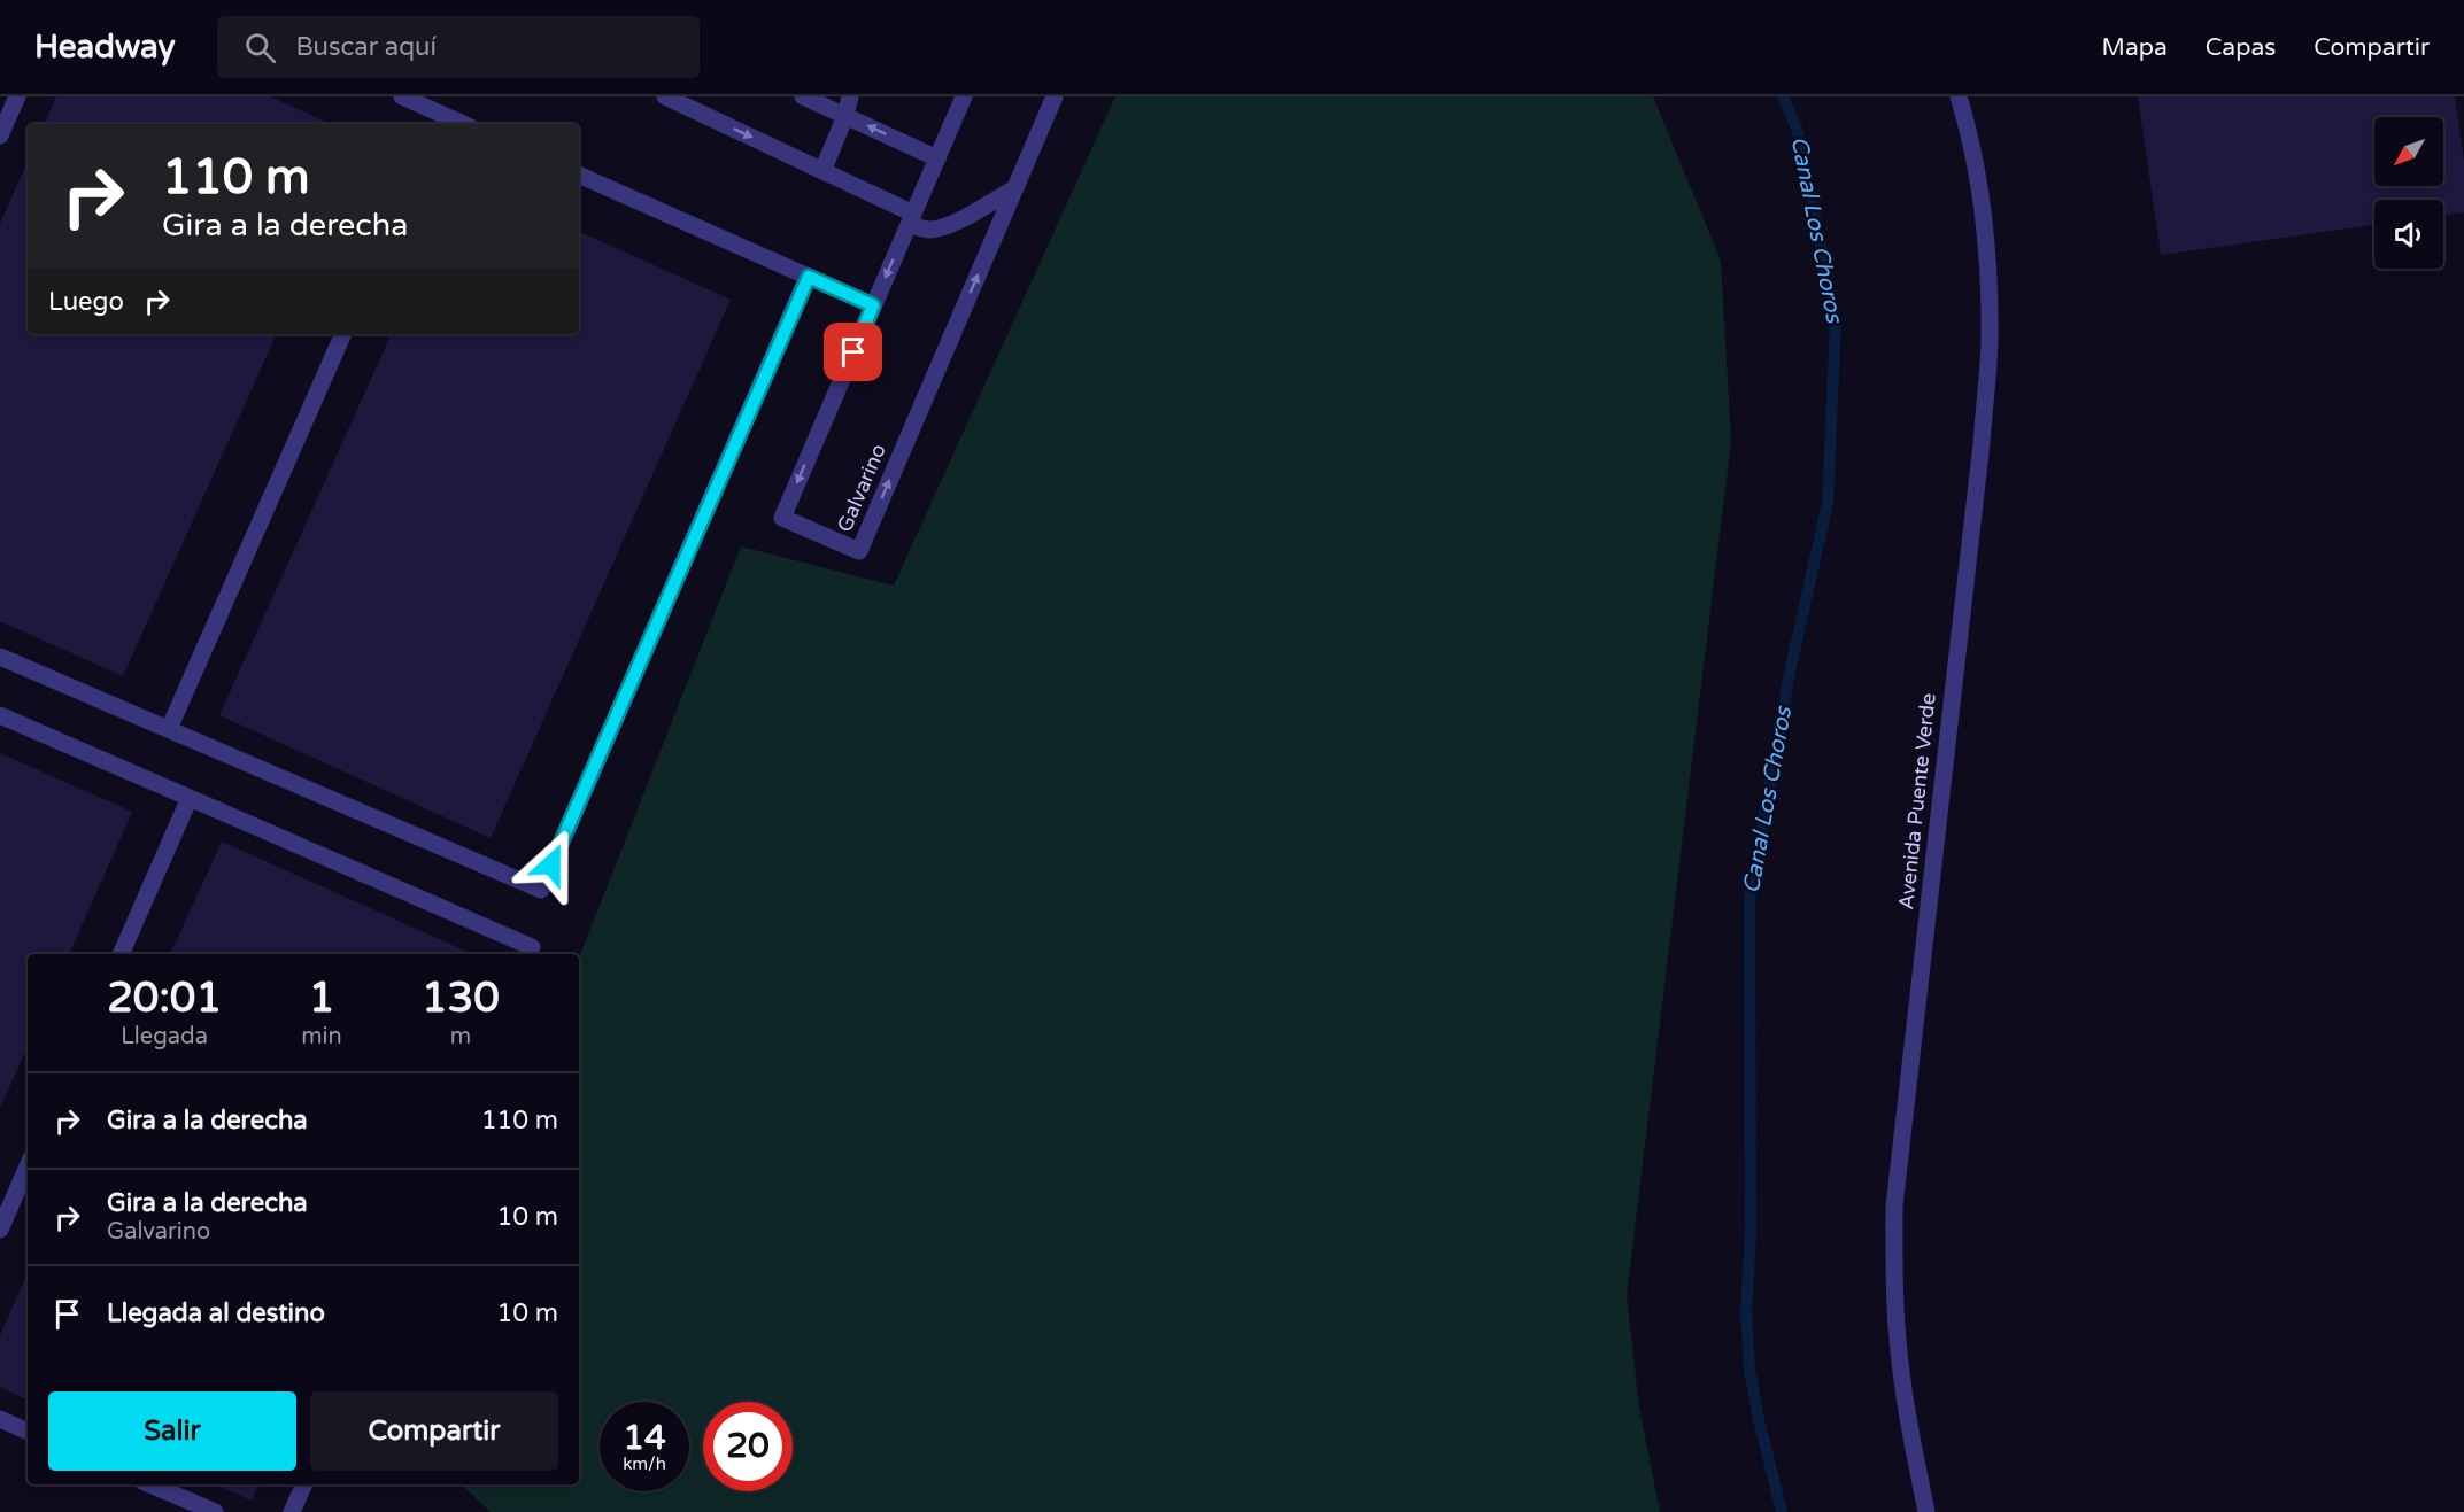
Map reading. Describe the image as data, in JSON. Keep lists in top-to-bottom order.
{
  "streets": {
    "street": ["Galvarino", "Avenida Puente Verde"]
  },
  "water": ["Canal Los Choros"],
  "north": "bottom left",
  "page": {
    "header": "Headway",
    "search": "Buscar aquí",
    "nav": ["Mapa", "Capas", "Compartir"],
    "turn": ["110 m", "Gira a la derecha"],
    "then": "Luego",
    "eta": [
      "20:01",
      "Llegada",
      "1",
      "min",
      "130",
      "m"
    ],
    "list": [
      {
        "name": "Gira a la derecha",
        "value": "110 m"
      },
      {
        "name": "Gira a la derecha",
        "note": "Galvarino",
        "value": "10 m"
      },
      {
        "name": "Llegada al destino",
        "value": "10 m"
      }
    ],
    "buttons": ["Salir", "Compartir"],
    "speed": "14 km/h",
    "limit": "20"
  }
}
